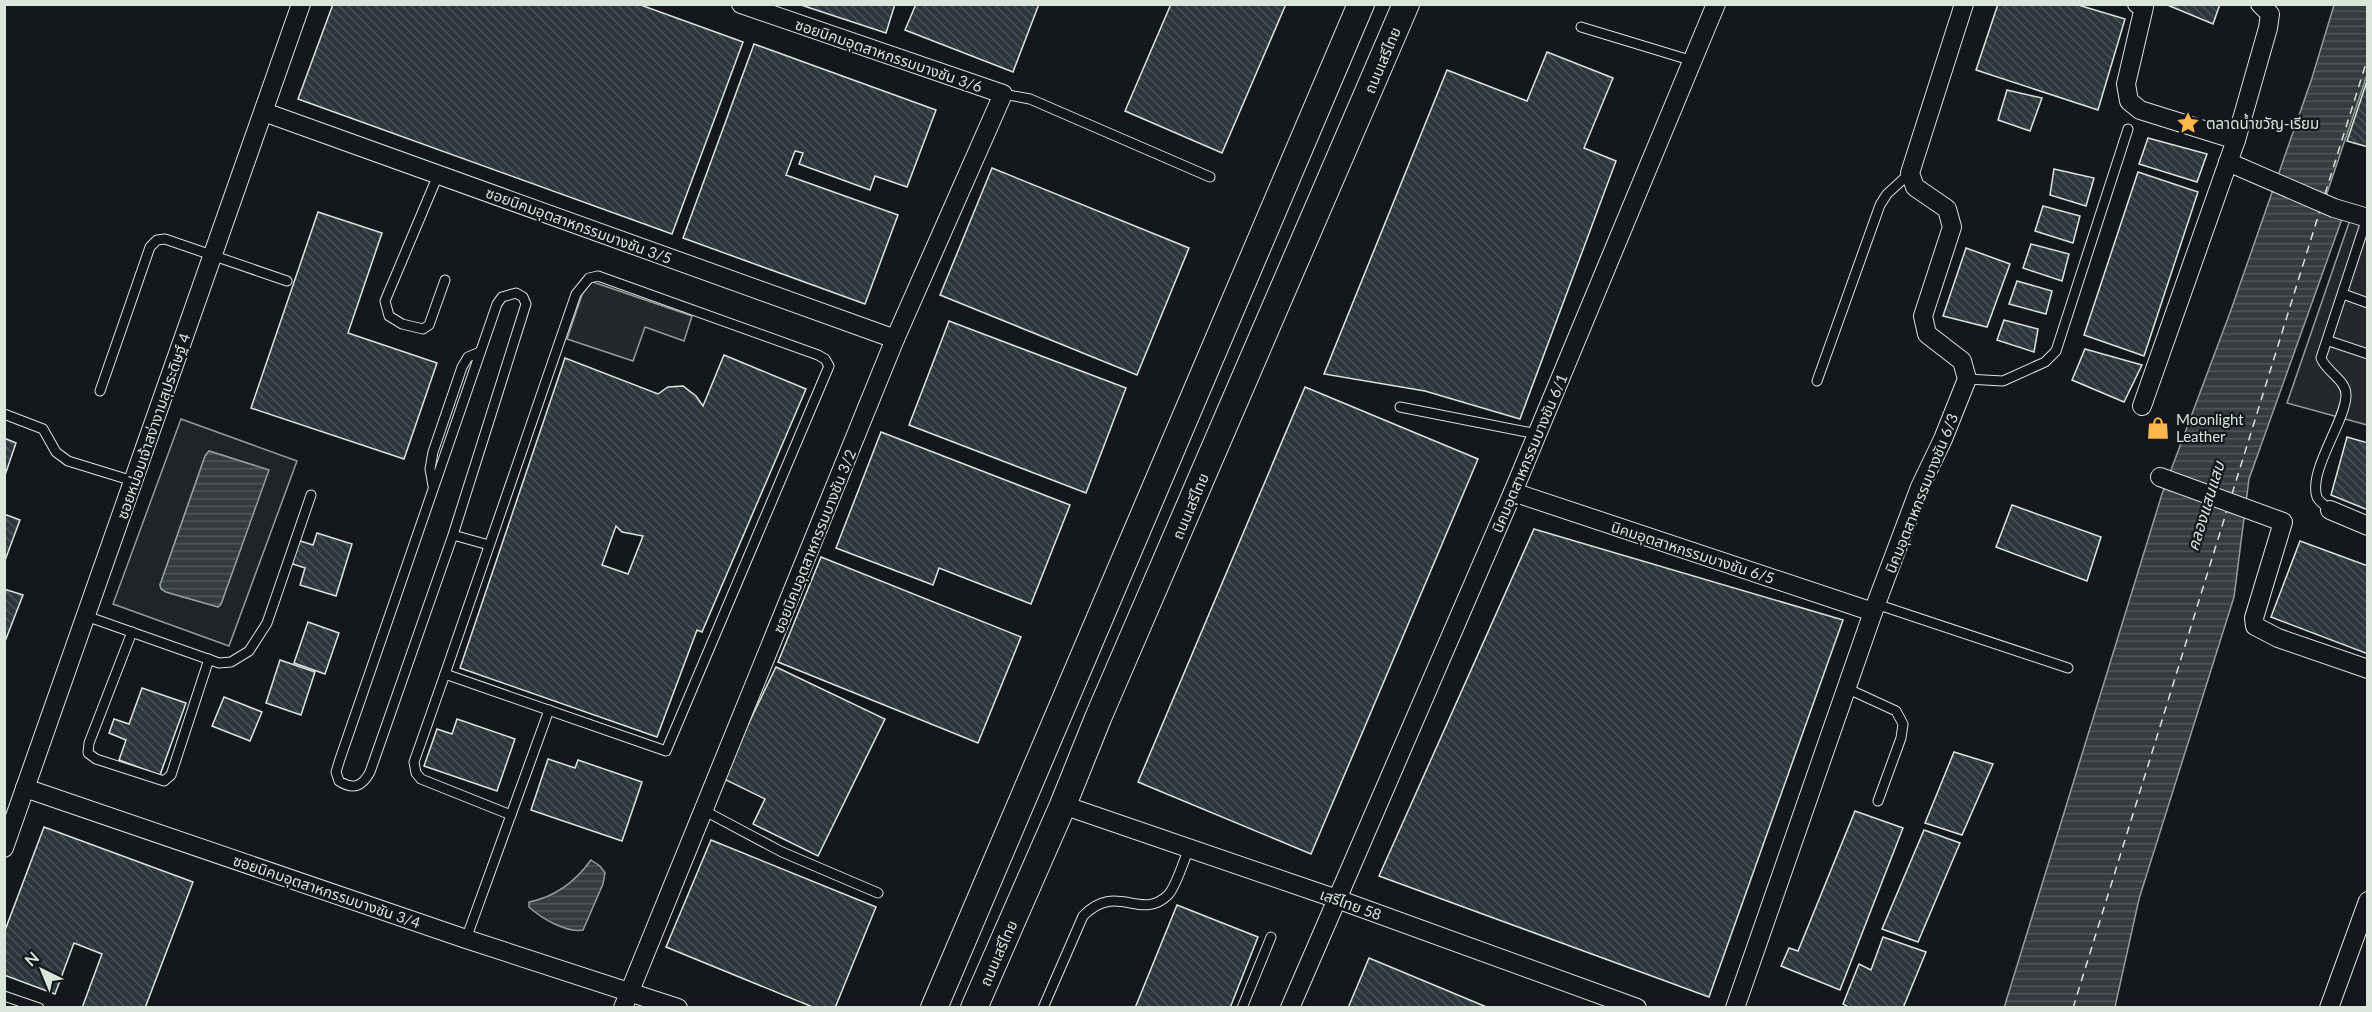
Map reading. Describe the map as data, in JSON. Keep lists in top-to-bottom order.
{
  "streets": {
    "main road": ["ถนนเสรีไทย"],
    "street": [
      "ซอยนิคมอุตสาหกรรมบางชัน 3/6",
      "ซอยนิคมอุตสาหกรรมบางชัน 3/5",
      "ซอยหม่อมเจ้าสง่างามสุประดิษฐ์ 4",
      "นิคมอุตสาหกรรมบางชัน 6/1",
      "นิคมอุตสาหกรรมบางชัน 6/3",
      "ซอยนิคมอุตสาหกรรมบางชัน 3/2",
      "นิคมอุตสาหกรรมบางชัน 6/5",
      "ซอยนิคมอุตสาหกรรมบางชัน 3/4",
      "เสรีไทย 58"
    ]
  },
  "crossings": [
    ["ซอยนิคมอุตสาหกรรมบางชัน 3/6", "ซอยนิคมอุตสาหกรรมบางชัน 3/2"],
    ["ถนนเสรีไทย", "เสรีไทย 58"],
    ["ซอยนิคมอุตสาหกรรมบางชัน 3/5", "ซอยหม่อมเจ้าสง่างามสุประดิษฐ์ 4"],
    ["ซอยนิคมอุตสาหกรรมบางชัน 3/5", "ซอยนิคมอุตสาหกรรมบางชัน 3/2"],
    ["ซอยหม่อมเจ้าสง่างามสุประดิษฐ์ 4", "ซอยนิคมอุตสาหกรรมบางชัน 3/4"],
    ["นิคมอุตสาหกรรมบางชัน 6/1", "นิคมอุตสาหกรรมบางชัน 6/5"],
    ["นิคมอุตสาหกรรมบางชัน 6/1", "เสรีไทย 58"],
    ["นิคมอุตสาหกรรมบางชัน 6/3", "นิคมอุตสาหกรรมบางชัน 6/5"],
    ["ซอยนิคมอุตสาหกรรมบางชัน 3/2", "ซอยนิคมอุตสาหกรรมบางชัน 3/4"]
  ],
  "water": ["คลองแสนแสบ"],
  "places": {
    "place": ["ตลาดน้ำขวัญ-เรียม"],
    "shop": ["Moonlight Leather"]
  },
  "north": "top left"
}
